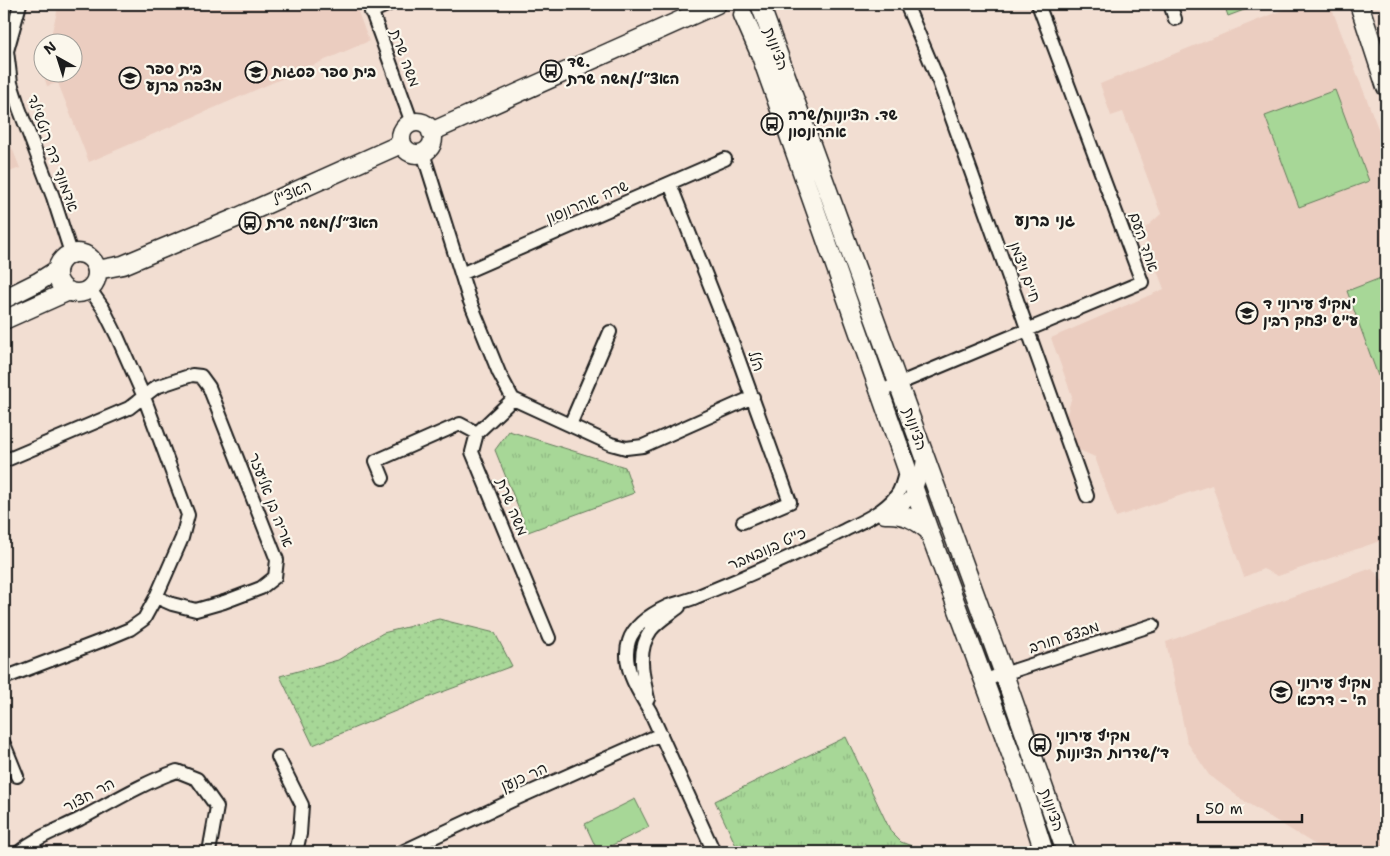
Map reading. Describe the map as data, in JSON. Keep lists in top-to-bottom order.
{
  "streets": {
    "street": [
      "הציונות",
      "משה שרת",
      "אדמונד דה רוטשילד",
      "האצ\"ל",
      "שרה אהרונסון",
      "אחד העם",
      "חיים ויצמן",
      "הלל",
      "אריה בן אליעזר",
      "כ\"ט בנובמבר",
      "מבצע חורב",
      "הר כנען",
      "הר חצור"
    ]
  },
  "crossings": [
    ["הציונות", "אחד העם"],
    ["הציונות", "כ\"ט בנובמבר"],
    ["הציונות", "מבצע חורב"],
    ["משה שרת", "האצ\"ל"],
    ["אדמונד דה רוטשילד", "האצ\"ל"],
    ["שרה אהרונסון", "הלל"],
    ["אחד העם", "חיים ויצמן"],
    ["כ\"ט בנובמבר", "הר כנען"]
  ],
  "districts": ["גני ברנע"],
  "places": {
    "bus stop": [
      "שד. האצ״ל/משה שרת",
      "שד. הציונות/שרה אהרונסון",
      "האצ״ל/משה שרת",
      "מקיף עירוני ד׳/שדרות הציונות"
    ],
    "school or university": [
      "בית ספר פסגות",
      "בית ספר מצפה ברנע",
      "מקיף עירוני ד' ע\"ש יצחק רבין",
      "מקיף עירוני ה' - דרכא"
    ]
  },
  "scale_bar": "50 m",
  "north": "top left"
}
